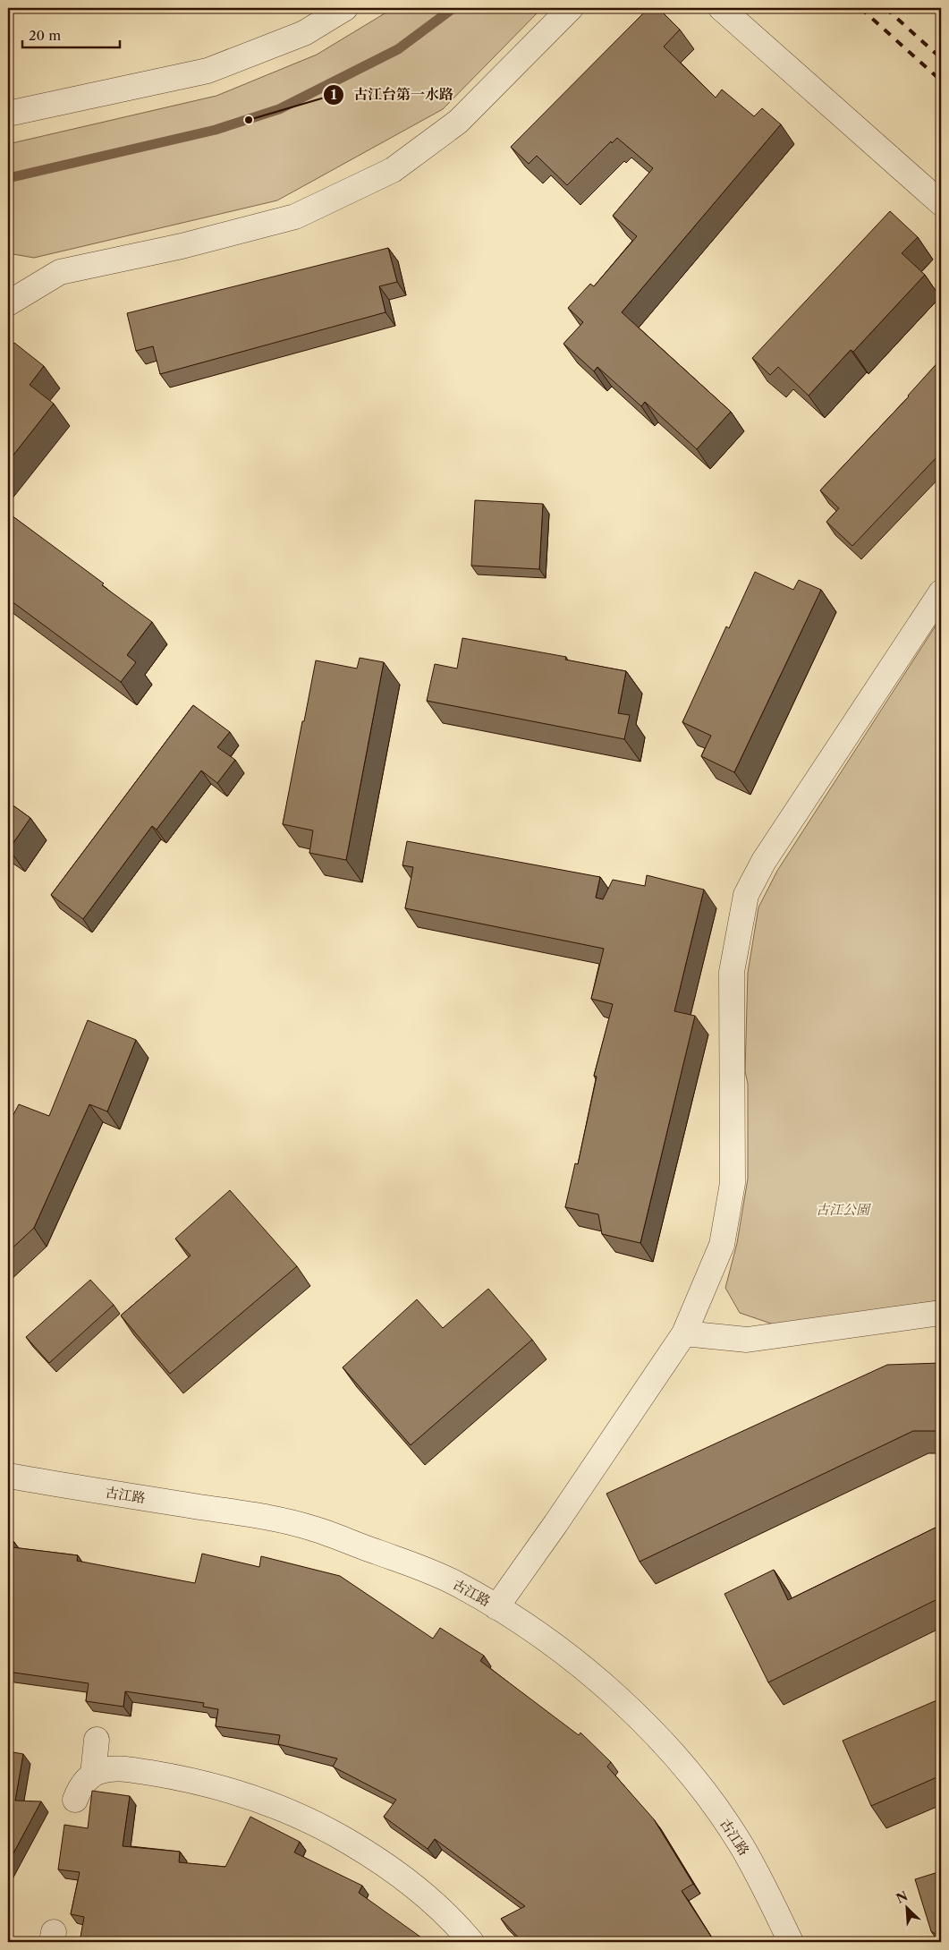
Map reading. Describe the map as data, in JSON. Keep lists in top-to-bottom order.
{
  "streets": {
    "street": ["古江路"]
  },
  "parks": ["古江公園"],
  "places": ["古江台第一水路"],
  "scale_bar": "20 m",
  "north": "top left"
}
